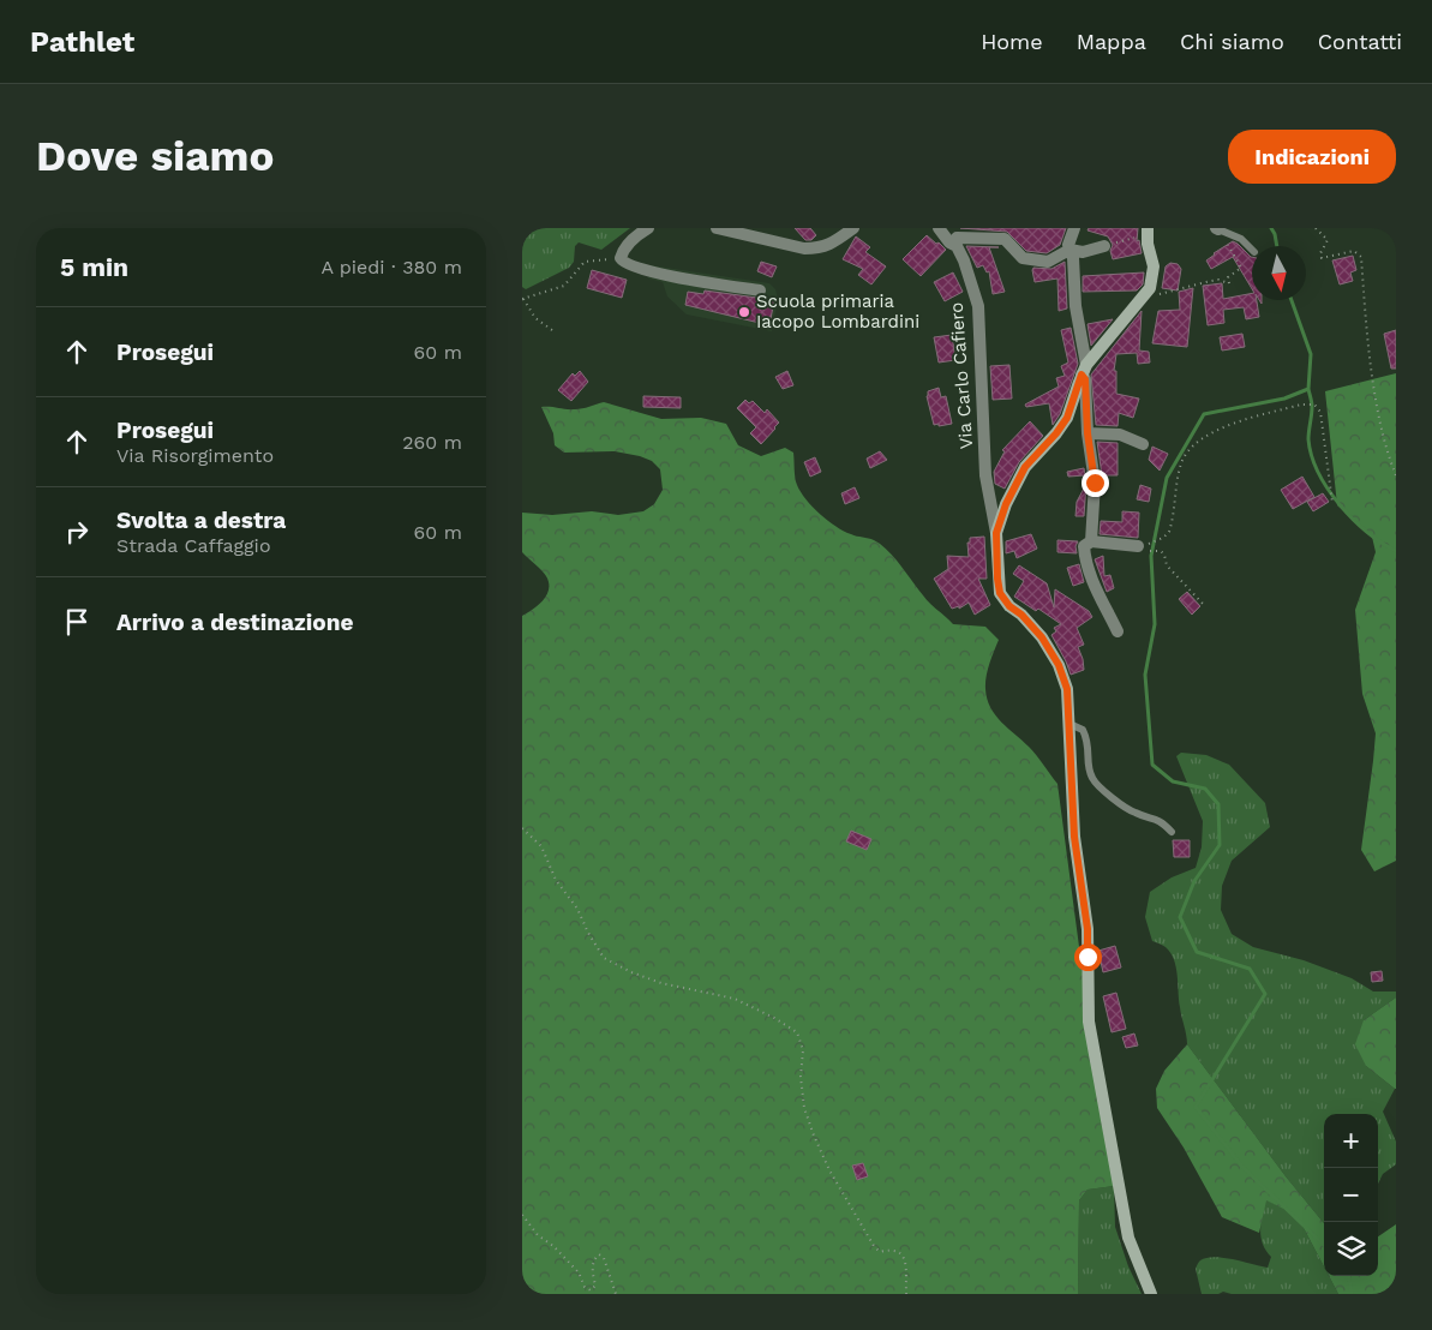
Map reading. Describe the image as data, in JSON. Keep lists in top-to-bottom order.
{
  "streets": {
    "street": ["Via Carlo Cafiero"]
  },
  "places": ["Scuola primaria Iacopo Lombardini"],
  "north": "bottom",
  "page": {
    "header": "Pathlet",
    "nav": [
      "Home",
      "Mappa",
      "Chi siamo",
      "Contatti"
    ],
    "buttons": "Indicazioni",
    "title": "Dove siamo",
    "heading": ["5 min", "A piedi · 380 m"],
    "list": [
      ["Prosegui", "60 m"],
      ["Prosegui", "Via Risorgimento", "260 m"],
      ["Svolta a destra", "Strada Caffaggio", "60 m"],
      "Arrivo a destinazione"
    ],
    "map_buttons": ["+", "−"]
  }
}
